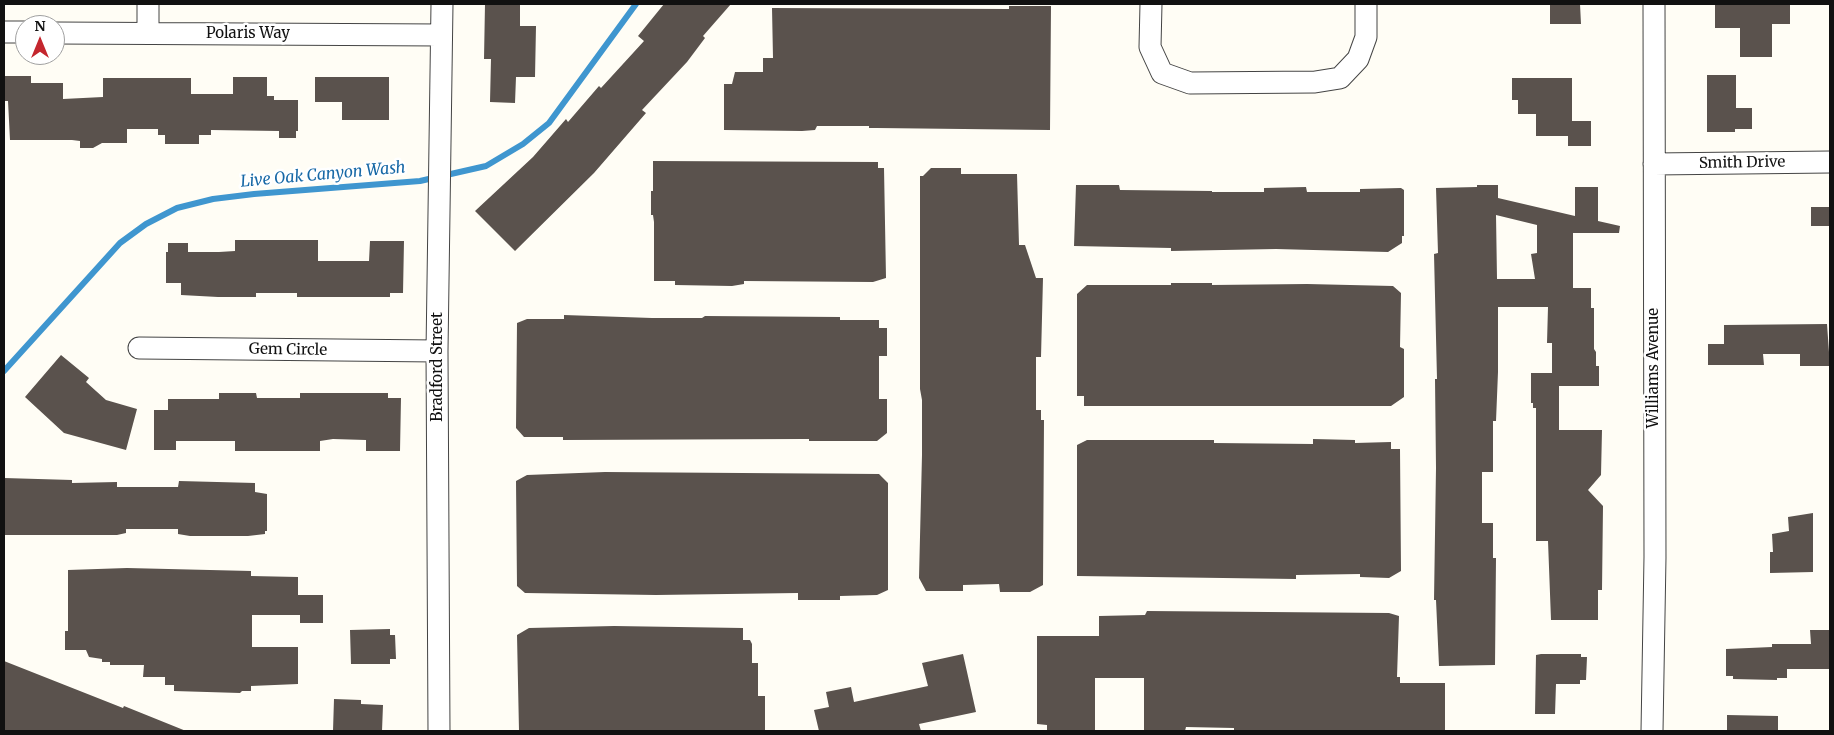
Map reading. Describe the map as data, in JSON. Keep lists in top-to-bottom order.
{
  "streets": {
    "street": [
      "Polaris Way",
      "Smith Drive",
      "Gem Circle",
      "Bradford Street",
      "Williams Avenue"
    ]
  },
  "crossings": [
    ["Polaris Way", "Bradford Street"],
    ["Smith Drive", "Williams Avenue"],
    ["Gem Circle", "Bradford Street"]
  ],
  "water": ["Live Oak Canyon Wash"],
  "north": "top"
}
